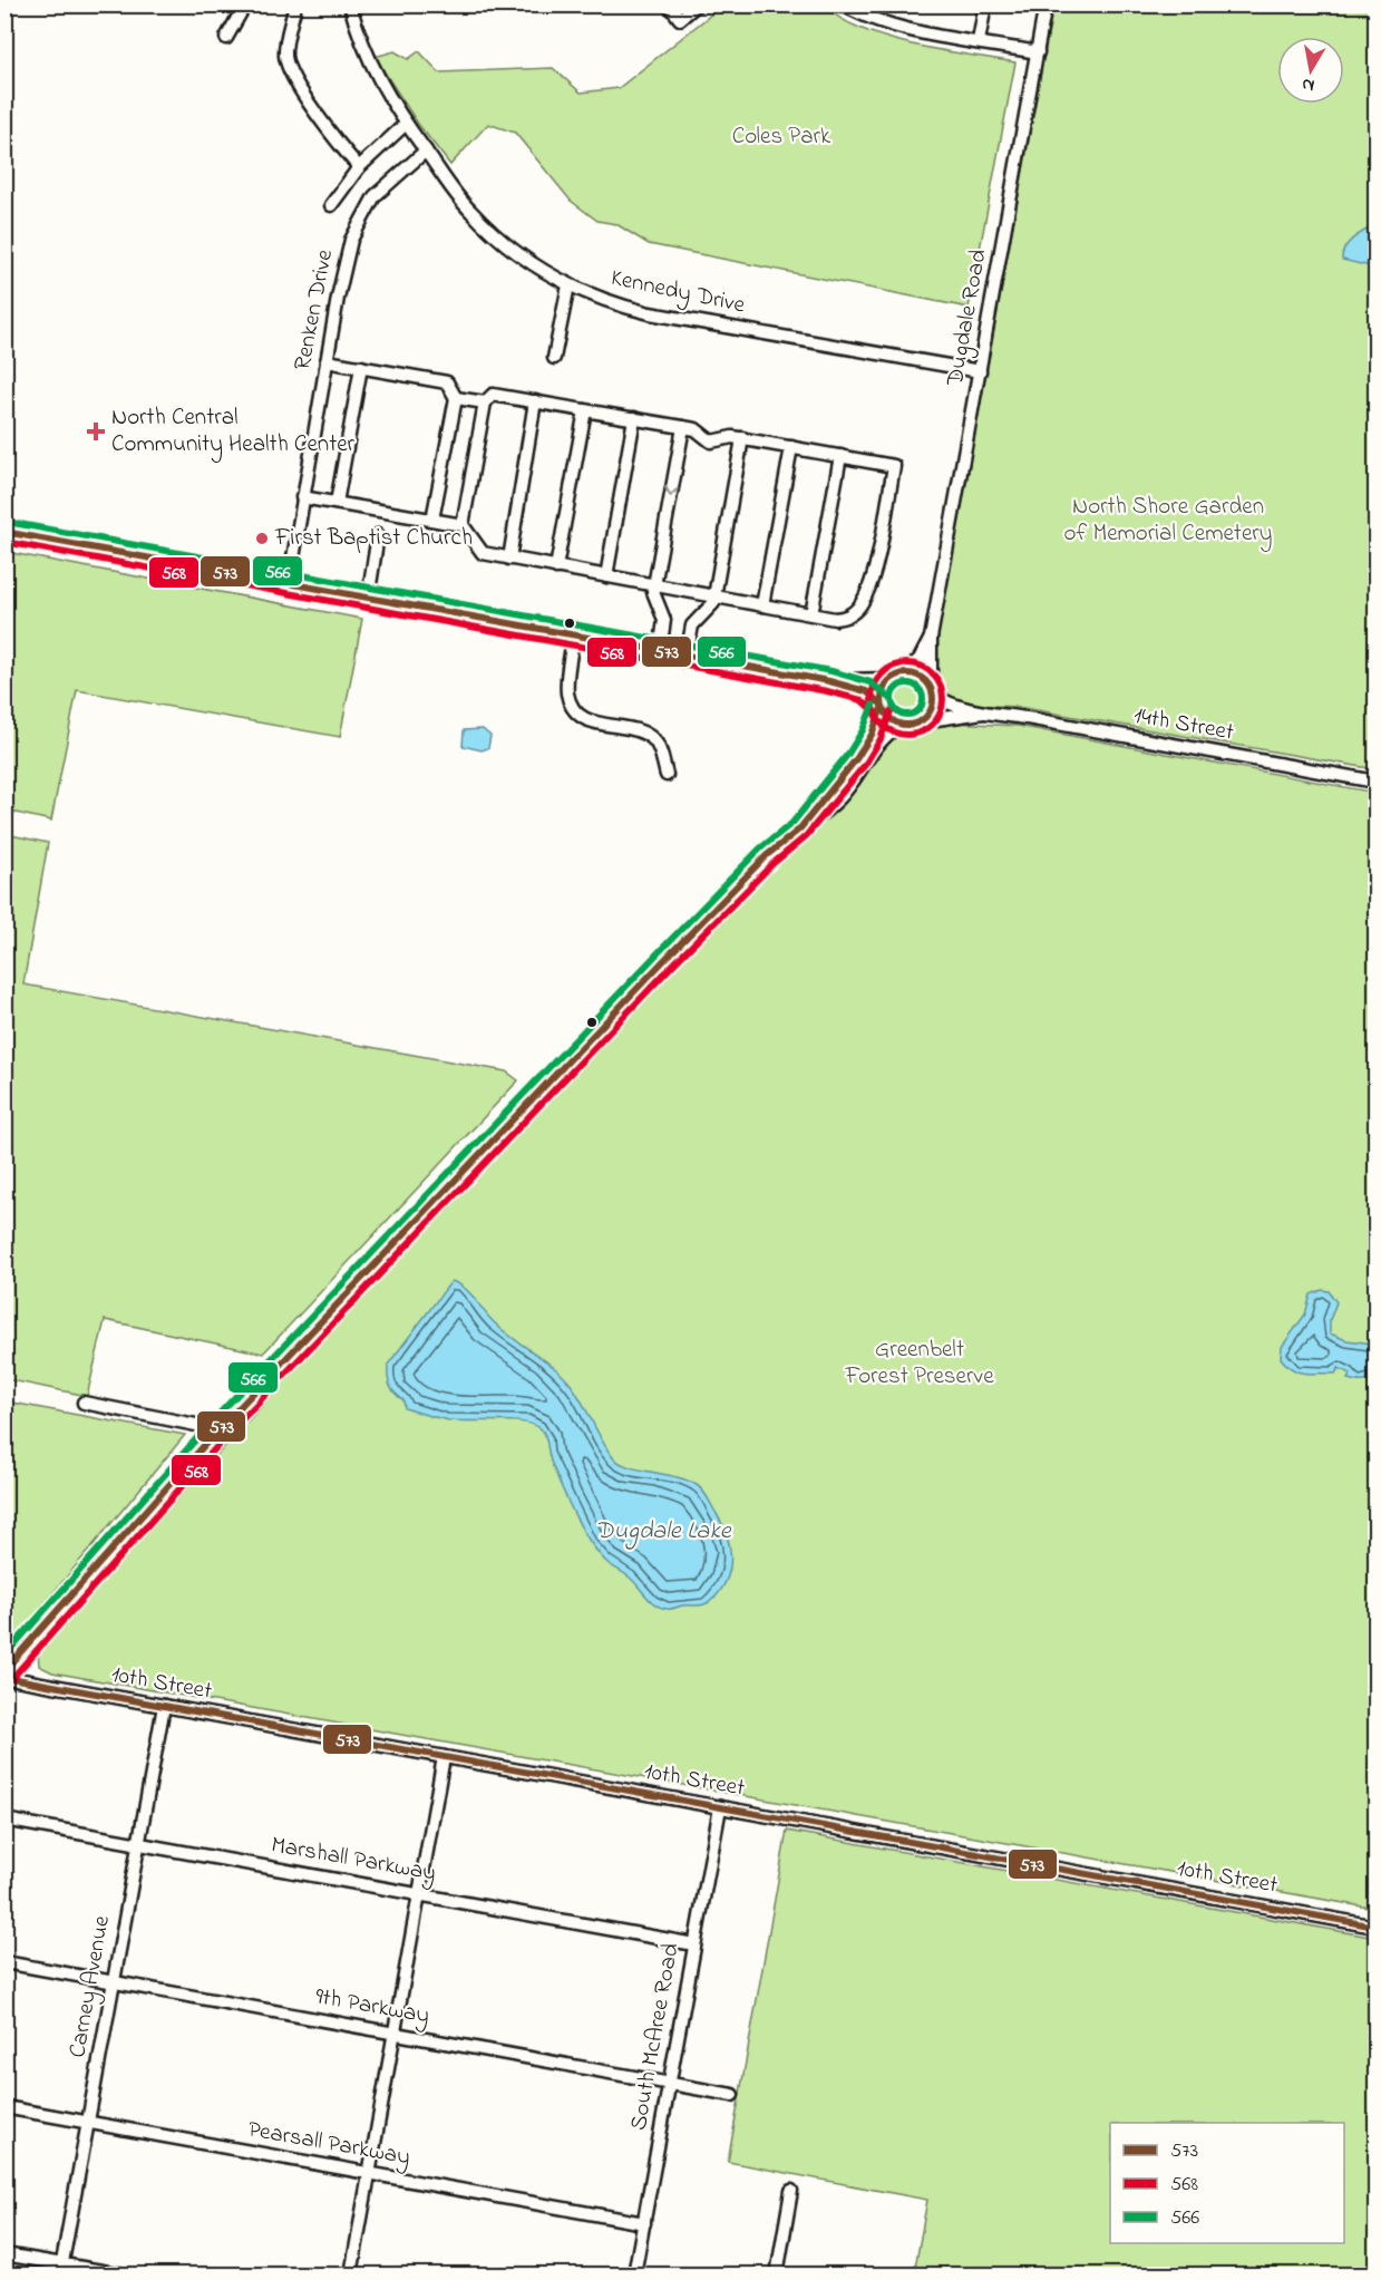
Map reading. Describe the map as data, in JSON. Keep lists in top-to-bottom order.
{
  "streets": {
    "street": [
      "Kennedy Drive",
      "Renken Drive",
      "Dugdale Road",
      "14th Street",
      "10th Street",
      "Marshall Parkway",
      "Carney Avenue",
      "9th Parkway",
      "South McAree Road",
      "Pearsall Parkway"
    ]
  },
  "crossings": [
    ["Kennedy Drive", "Renken Drive"],
    ["Kennedy Drive", "Dugdale Road"],
    ["10th Street", "Carney Avenue"],
    ["10th Street", "South McAree Road"],
    ["Marshall Parkway", "Carney Avenue"],
    ["Marshall Parkway", "South McAree Road"],
    ["Carney Avenue", "9th Parkway"],
    ["Carney Avenue", "Pearsall Parkway"],
    ["9th Parkway", "South McAree Road"],
    ["South McAree Road", "Pearsall Parkway"]
  ],
  "water": ["Dugdale Lake"],
  "parks": ["Coles Park", "North Shore Garden of Memorial Cemetery", "Greenbelt Forest Preserve"],
  "places": {
    "health": ["North Central Community Health Center"],
    "other": ["First Baptist Church"]
  },
  "lines": ["transit line 566", "transit line 573", "transit line 568"],
  "legend": ["573", "568", "566"],
  "north": "bottom"
}
